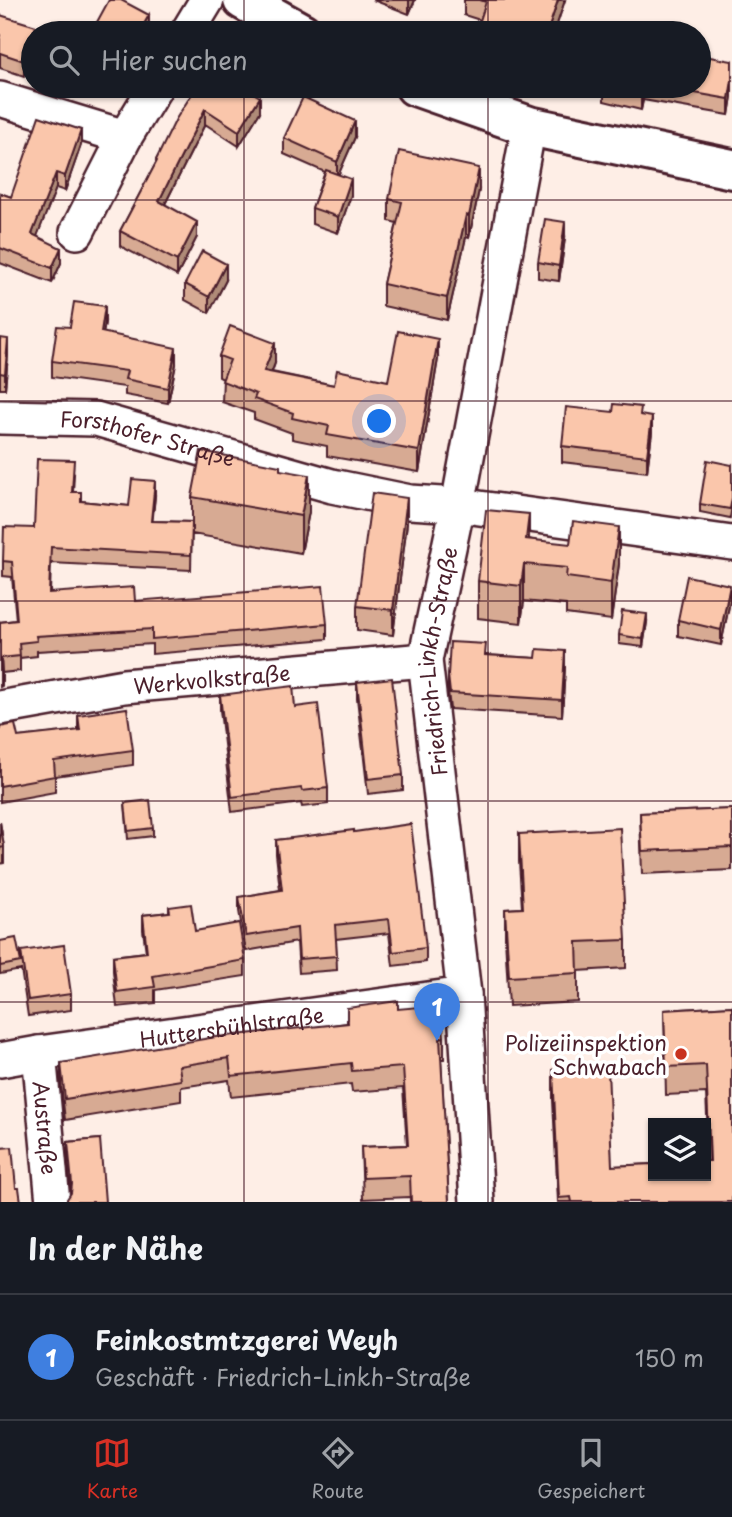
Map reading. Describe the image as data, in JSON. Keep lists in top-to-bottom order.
{
  "streets": {
    "street": [
      "Forsthofer Straße",
      "Friedrich-Linkh-Straße",
      "Werkvolkstraße",
      "Huttersbühlstraße",
      "Austraße"
    ]
  },
  "crossings": [
    ["Forsthofer Straße", "Friedrich-Linkh-Straße"],
    ["Friedrich-Linkh-Straße", "Werkvolkstraße"],
    ["Friedrich-Linkh-Straße", "Huttersbühlstraße"],
    ["Huttersbühlstraße", "Austraße"]
  ],
  "places": ["Polizeiinspektion Schwabach"],
  "page": {
    "search": "Hier suchen",
    "pins": "1",
    "heading": "In der Nähe",
    "list": [
      {
        "mark": "1",
        "name": "Feinkostmtzgerei Weyh",
        "note": "Geschäft · Friedrich-Linkh-Straße",
        "value": "150 m"
      }
    ],
    "nav": ["Karte", "Route", "Gespeichert"]
  }
}
